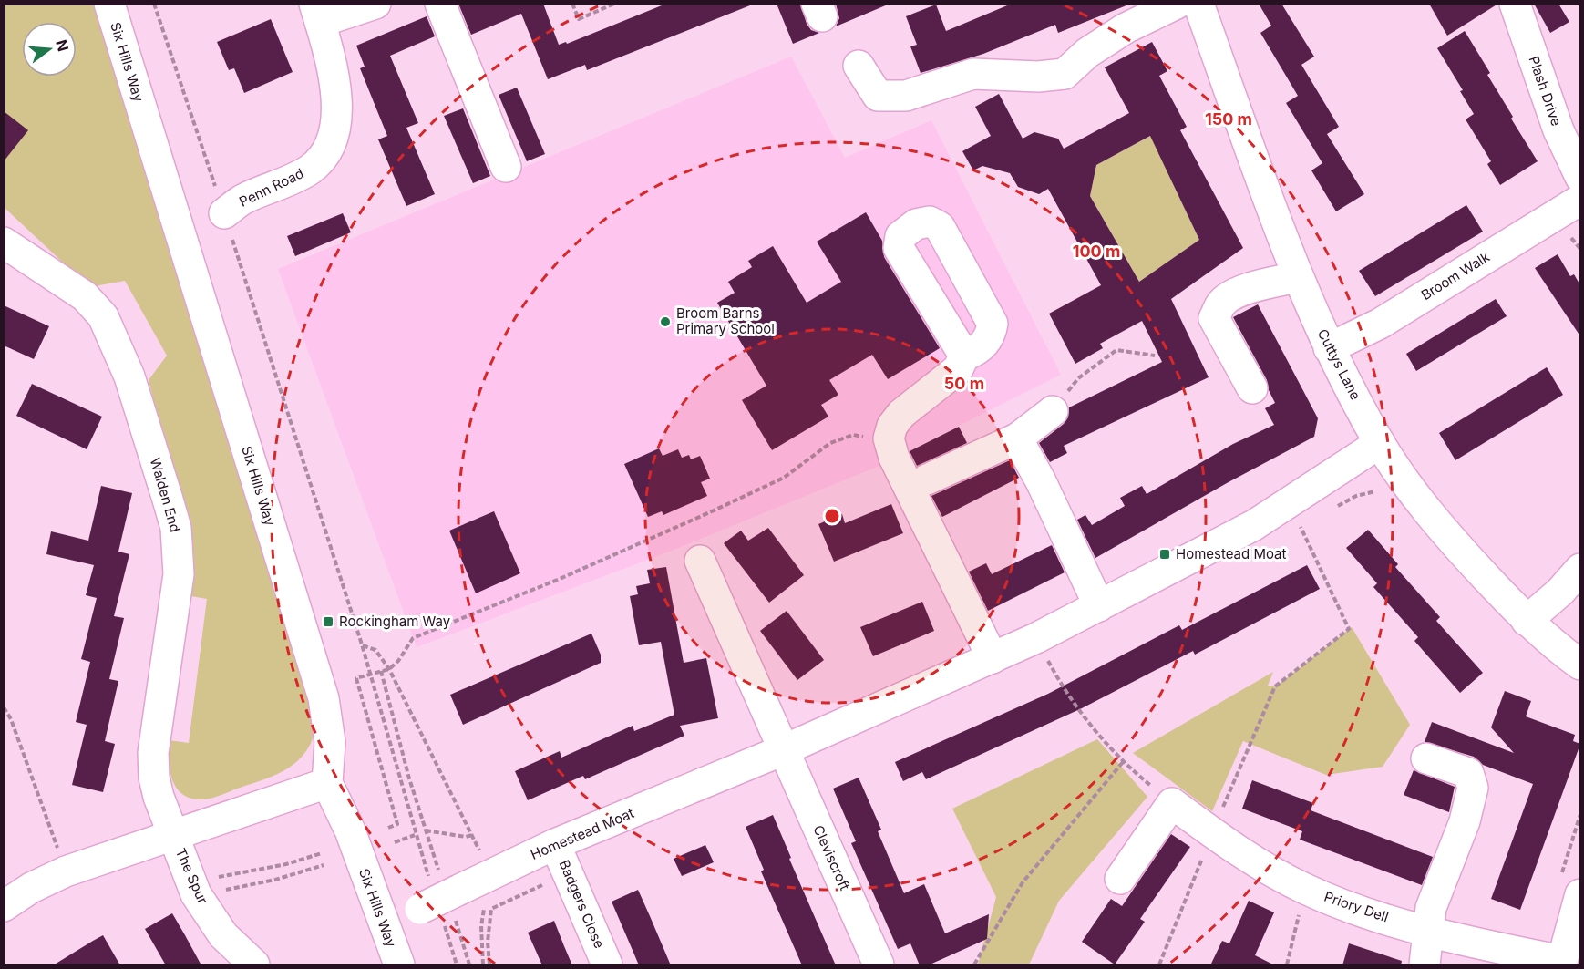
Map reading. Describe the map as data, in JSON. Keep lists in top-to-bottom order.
{
  "streets": {
    "street": [
      "Six Hills Way",
      "Plash Drive",
      "Penn Road",
      "Broom Walk",
      "Cuttys Lane",
      "Walden End",
      "Homestead Moat",
      "Cleviscroft",
      "The Spur",
      "Badgers Close",
      "Priory Dell"
    ]
  },
  "crossings": [
    ["Six Hills Way", "Homestead Moat"],
    ["Broom Walk", "Cuttys Lane"],
    ["Cuttys Lane", "Homestead Moat"],
    ["Walden End", "The Spur"],
    ["Homestead Moat", "Cleviscroft"],
    ["Homestead Moat", "Badgers Close"]
  ],
  "places": {
    "other": ["Broom Barns Primary School"],
    "transit": ["Homestead Moat", "Rockingham Way"]
  },
  "north": "right",
  "rings": ["150 m", "100 m", "50 m"]
}
